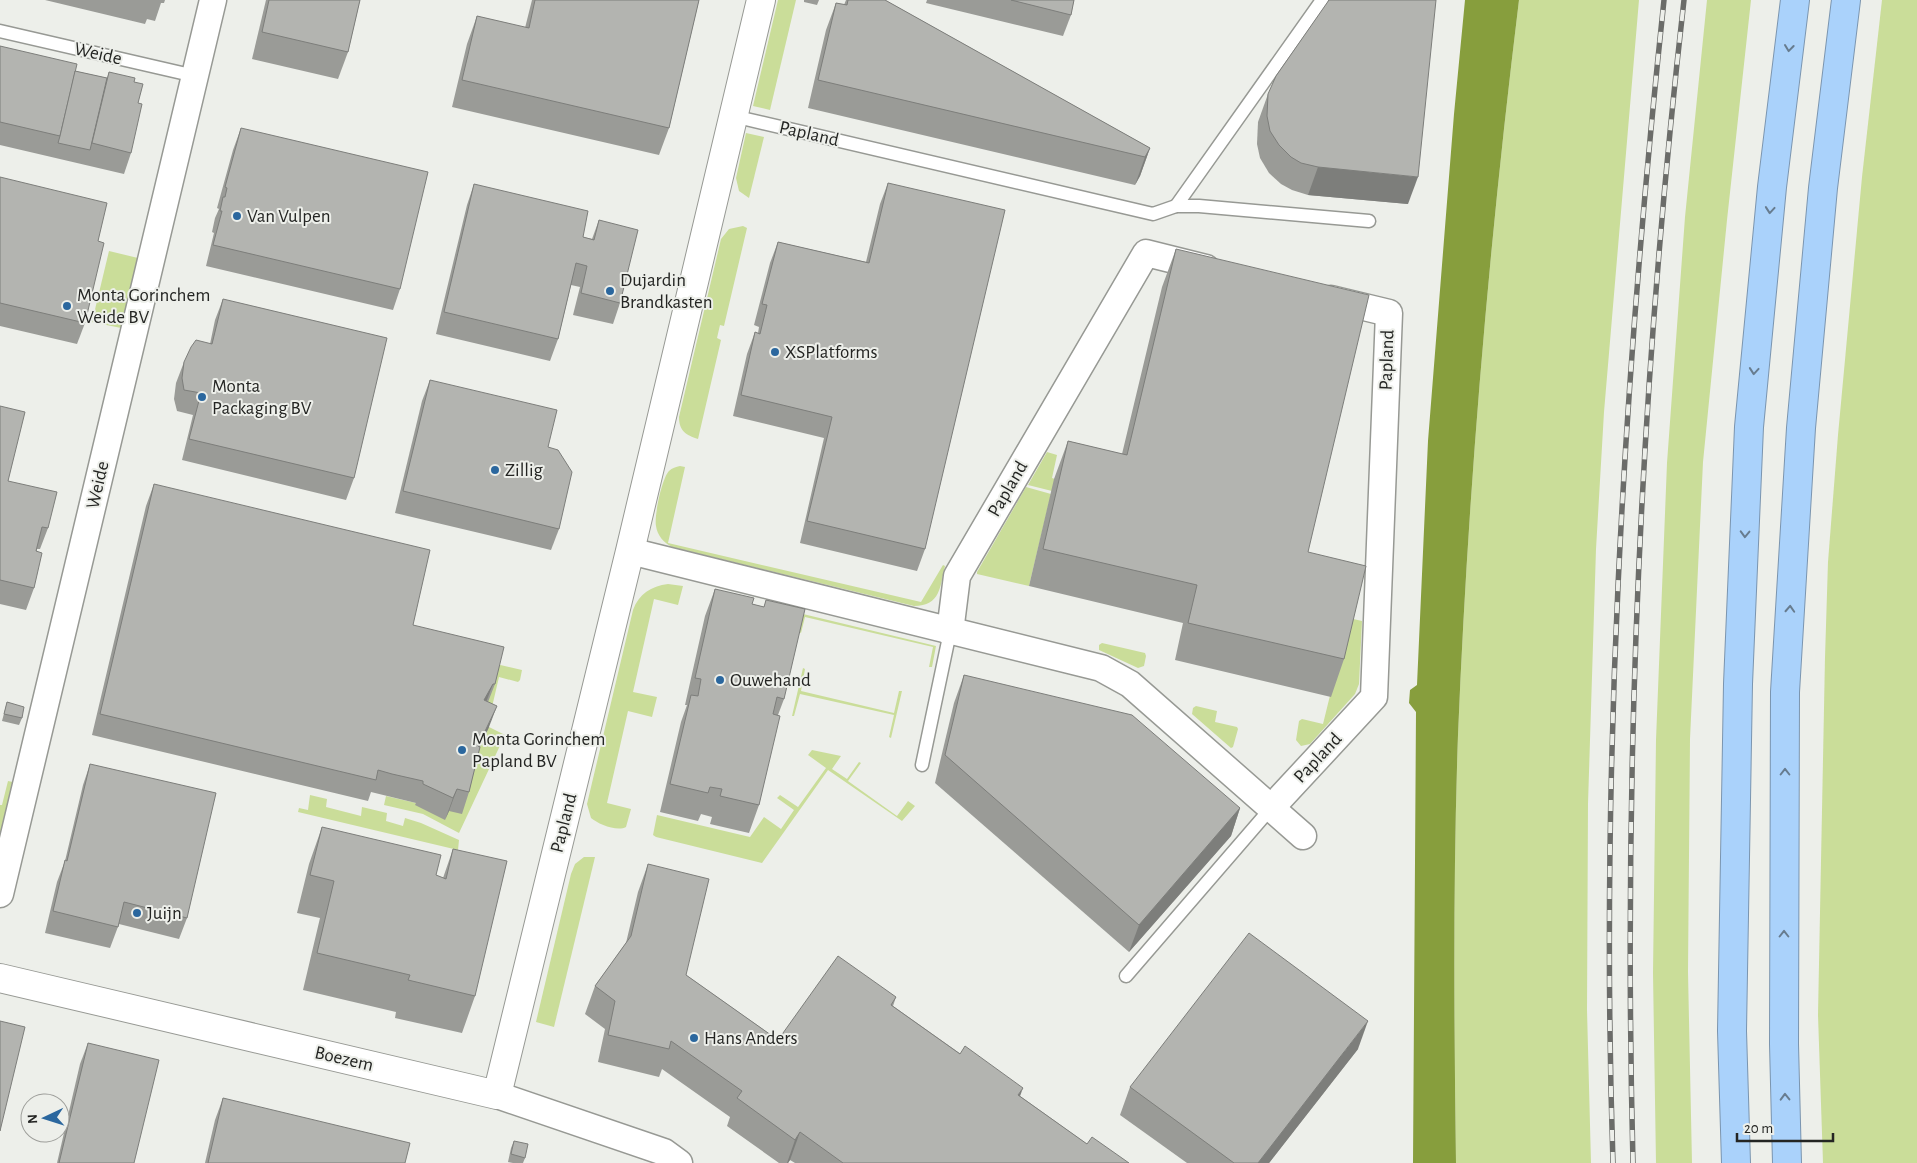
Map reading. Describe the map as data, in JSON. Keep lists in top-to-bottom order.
{
  "streets": {
    "street": ["Weide", "Papland", "Boezem"]
  },
  "crossings": [
    ["Papland", "Boezem"]
  ],
  "places": [
    "Van Vulpen",
    "Dujardin Brandkasten",
    "Monta Gorinchem Weide BV",
    "XSPlatforms",
    "Monta Packaging BV",
    "Zillig",
    "Ouwehand",
    "Monta Gorinchem Papland BV",
    "Juijn",
    "Hans Anders"
  ],
  "scale_bar": "20 m",
  "north": "left"
}
